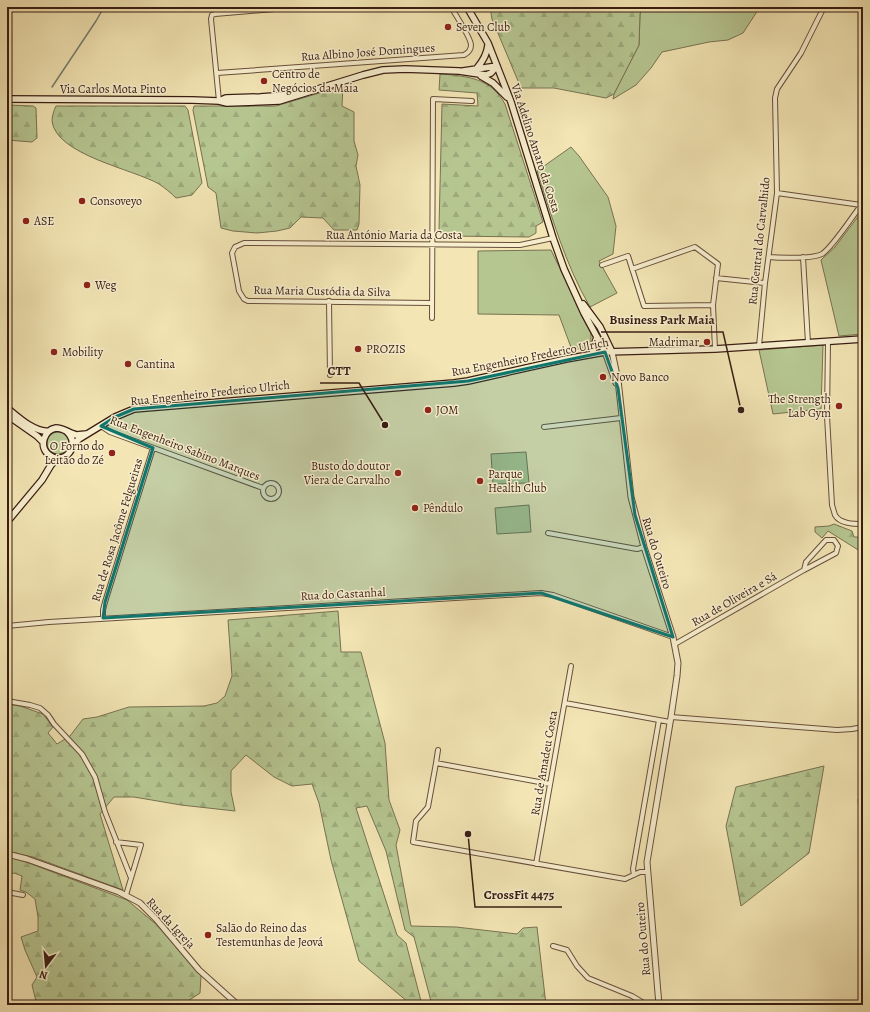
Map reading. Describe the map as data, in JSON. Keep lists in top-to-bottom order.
{
  "streets": {
    "main road": ["Via Carlos Mota Pinto", "Via Adelino Amaro da Costa", "Rua Engenheiro Frederico Ulrich"],
    "street": [
      "Rua Albino José Domingues",
      "Rua António Maria da Costa",
      "Rua Central do Carvalhido",
      "Rua Maria Custódia da Silva",
      "Rua Engenheiro Sabino Marques",
      "Rua de Rosa Jacôme Felgueiras",
      "Rua do Outeiro",
      "Rua do Castanhal",
      "Rua de Oliveira e Sá",
      "Rua de Amadeu Costa",
      "Rua da Igreja"
    ]
  },
  "crossings": [
    ["Via Carlos Mota Pinto", "Via Adelino Amaro da Costa"],
    ["Via Adelino Amaro da Costa", "Rua António Maria da Costa"],
    ["Via Adelino Amaro da Costa", "Rua Engenheiro Frederico Ulrich"],
    ["Via Adelino Amaro da Costa", "Rua do Outeiro"],
    ["Rua António Maria da Costa", "Rua Maria Custódia da Silva"],
    ["Rua Central do Carvalhido", "Rua Engenheiro Frederico Ulrich"],
    ["Rua Engenheiro Frederico Ulrich", "Rua Engenheiro Sabino Marques"],
    ["Rua Engenheiro Frederico Ulrich", "Rua do Outeiro"],
    ["Rua Engenheiro Sabino Marques", "Rua de Rosa Jacôme Felgueiras"],
    ["Rua de Rosa Jacôme Felgueiras", "Rua do Castanhal"],
    ["Rua do Outeiro", "Rua do Castanhal"],
    ["Rua do Outeiro", "Rua de Oliveira e Sá"]
  ],
  "places": [
    "Seven Club",
    "Centro de Negócios da Maia",
    "Consoveyo",
    "ASE",
    "Weg",
    "Madrimar",
    "PROZIS",
    "Mobility",
    "Cantina",
    "Novo Banco",
    "The Strength Lab Gym",
    "JOM",
    "Business Park Maia",
    "CTT",
    "O Forno do Leitão do Zé",
    "Busto do doutor Viera de Carvalho",
    "Parque Health Club",
    "Pêndulo",
    "CrossFit 4475",
    "Salão do Reino das Testemunhas de Jeová"
  ],
  "north": "bottom"
}
